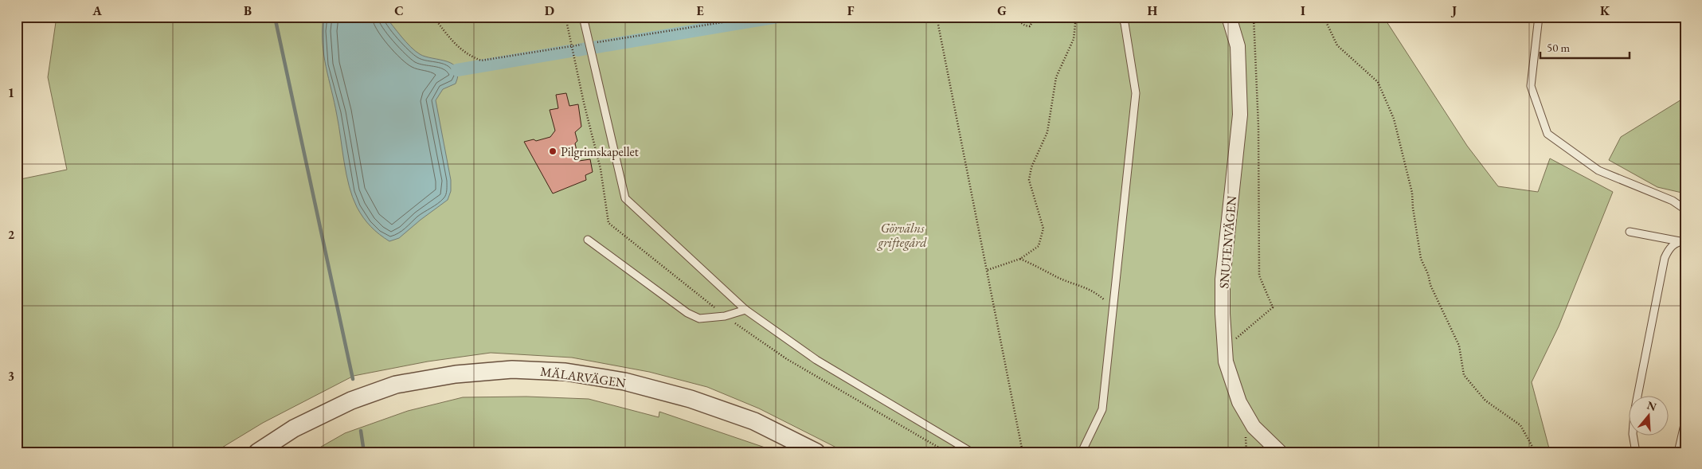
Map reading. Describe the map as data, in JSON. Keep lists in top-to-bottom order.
{
  "streets": {
    "street": ["SNUTENVÄGEN", "MÄLARVÄGEN"]
  },
  "parks": ["Görvälns griftegård"],
  "places": ["Pilgrimskapellet"],
  "scale_bar": "50 m",
  "north": "top",
  "grid": {
    "columns": [
      "A",
      "B",
      "C",
      "D",
      "E",
      "F",
      "G",
      "H",
      "I",
      "J",
      "K"
    ],
    "rows": ["1", "2", "3"]
  }
}
